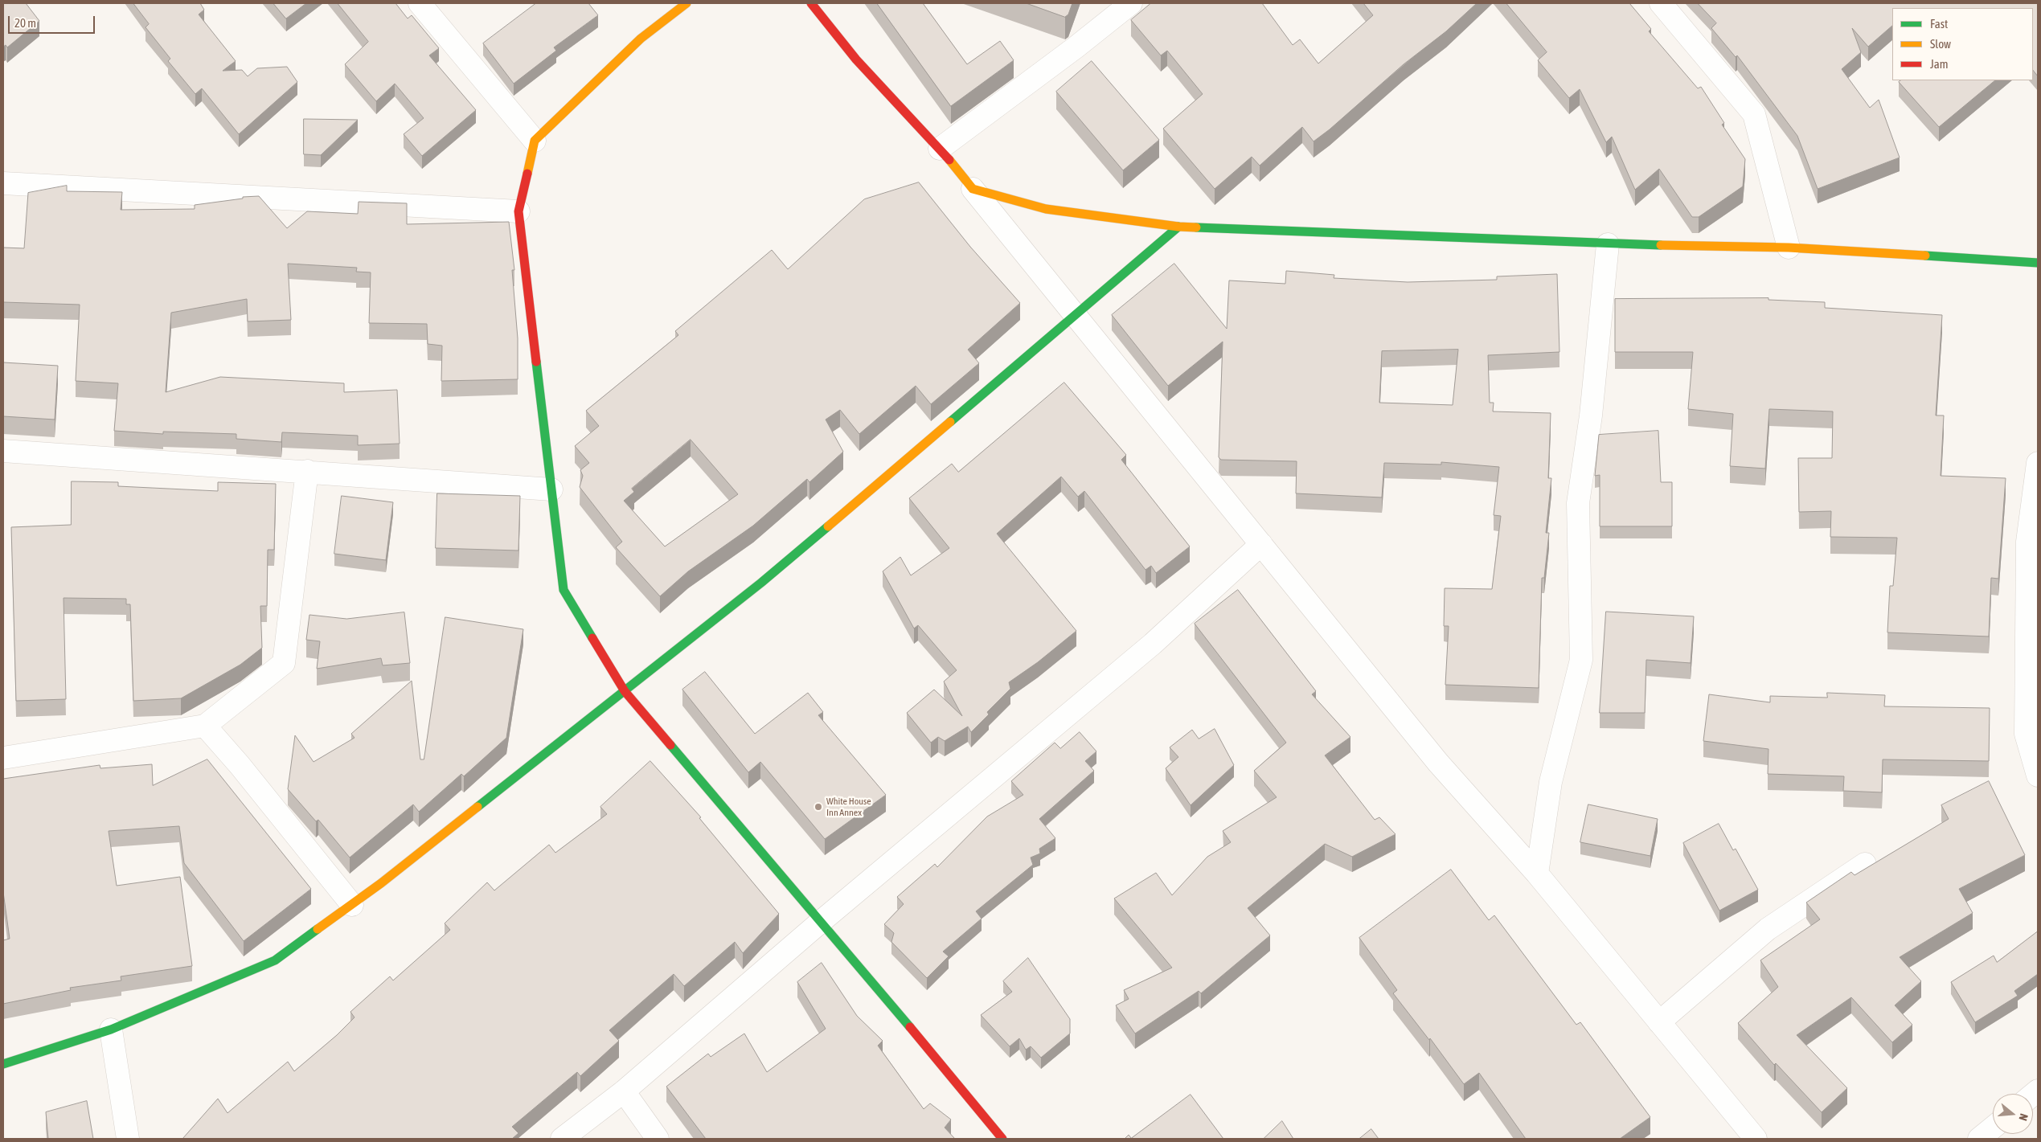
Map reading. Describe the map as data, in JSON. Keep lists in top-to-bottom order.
{
  "places": ["White House Inn Annex"],
  "legend": ["Fast", "Slow", "Jam"],
  "scale_bar": "20 m",
  "north": "right"
}
